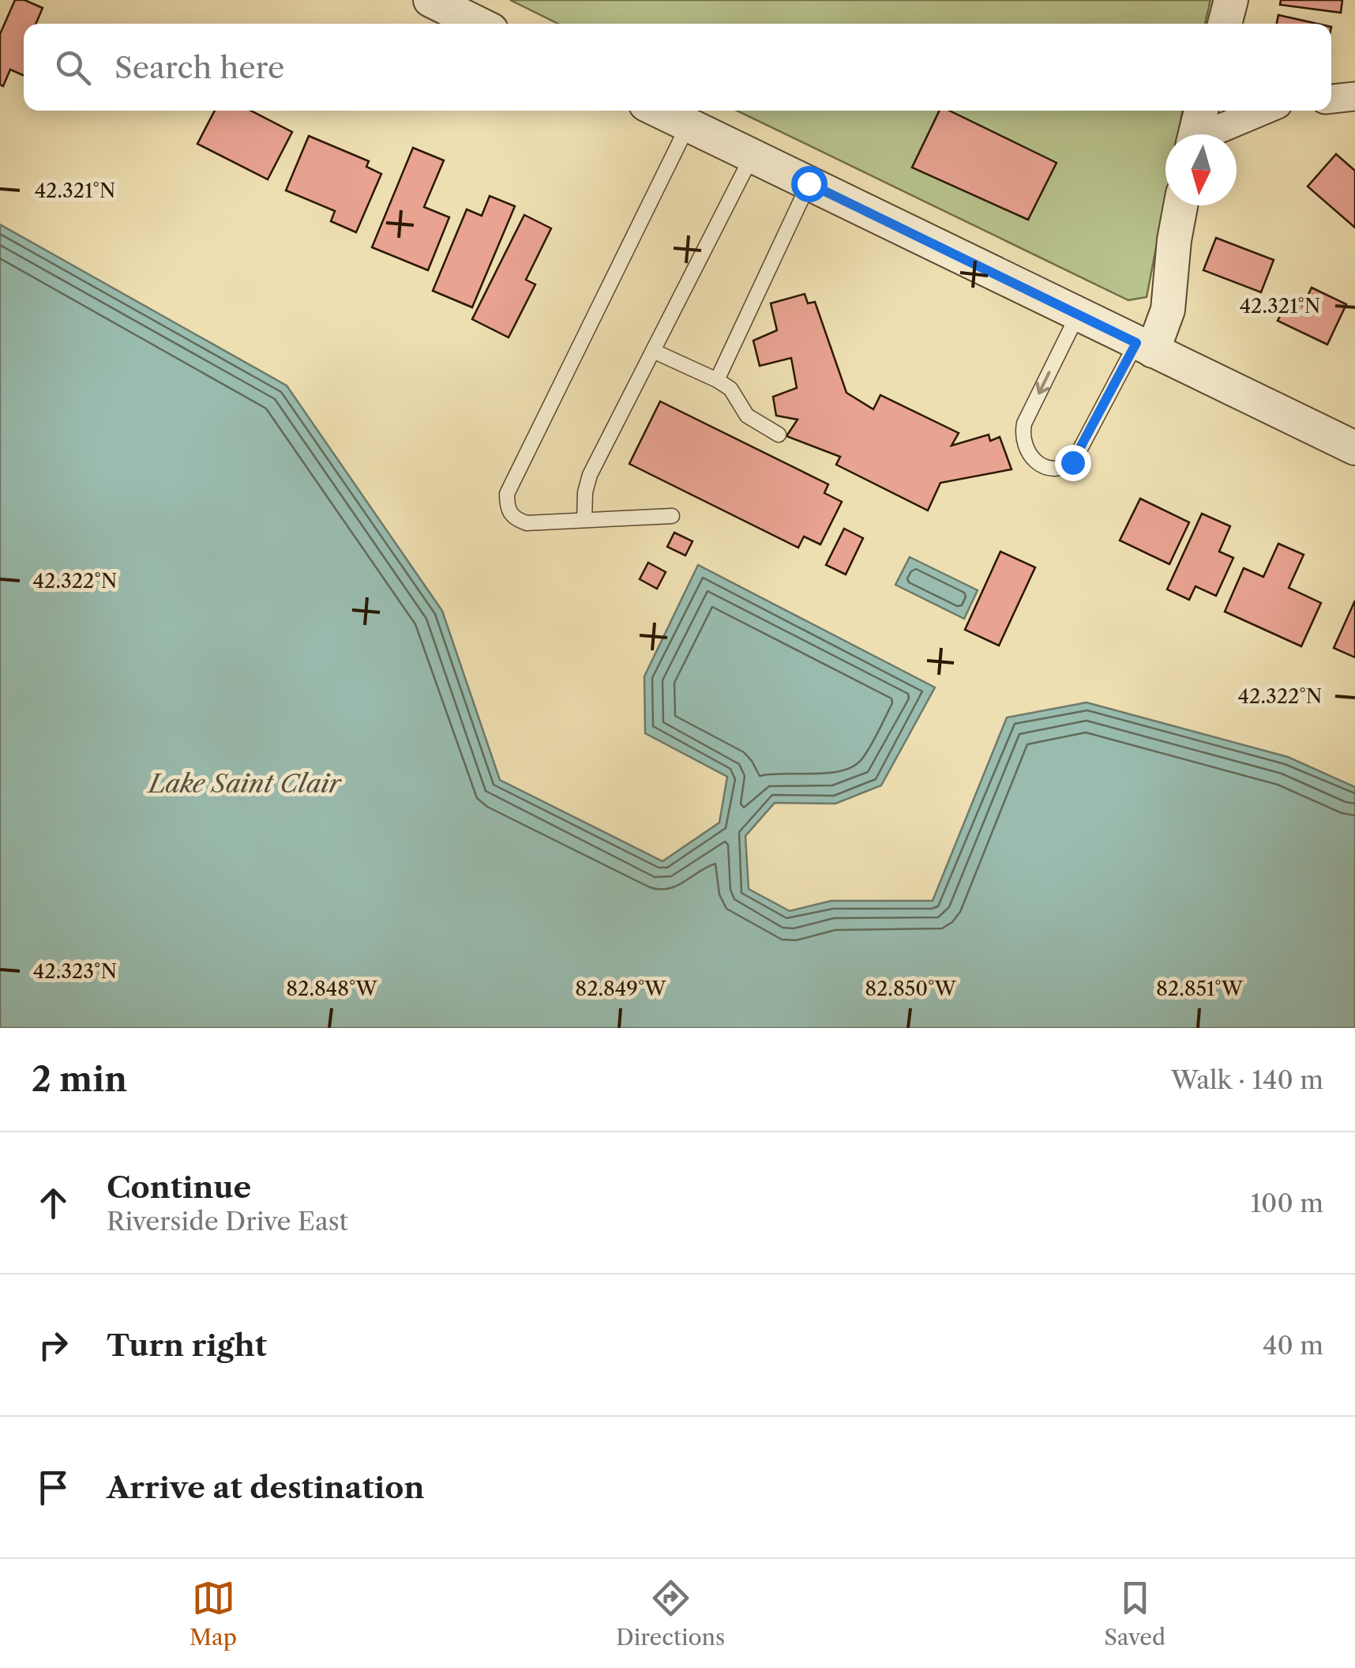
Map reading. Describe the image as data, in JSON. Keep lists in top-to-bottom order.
{
  "water": ["Lake Saint Clair"],
  "north": "bottom",
  "page": {
    "search": "Search here",
    "heading": ["2 min", "Walk · 140 m"],
    "list": [
      ["Continue", "Riverside Drive East", "100 m"],
      ["Turn right", "40 m"],
      "Arrive at destination"
    ],
    "nav": ["Map", "Directions", "Saved"]
  },
  "coordinates": [
    "42.321°N",
    "42.322°N",
    "42.323°N",
    "82.848°W",
    "82.849°W",
    "82.850°W",
    "82.851°W"
  ]
}
